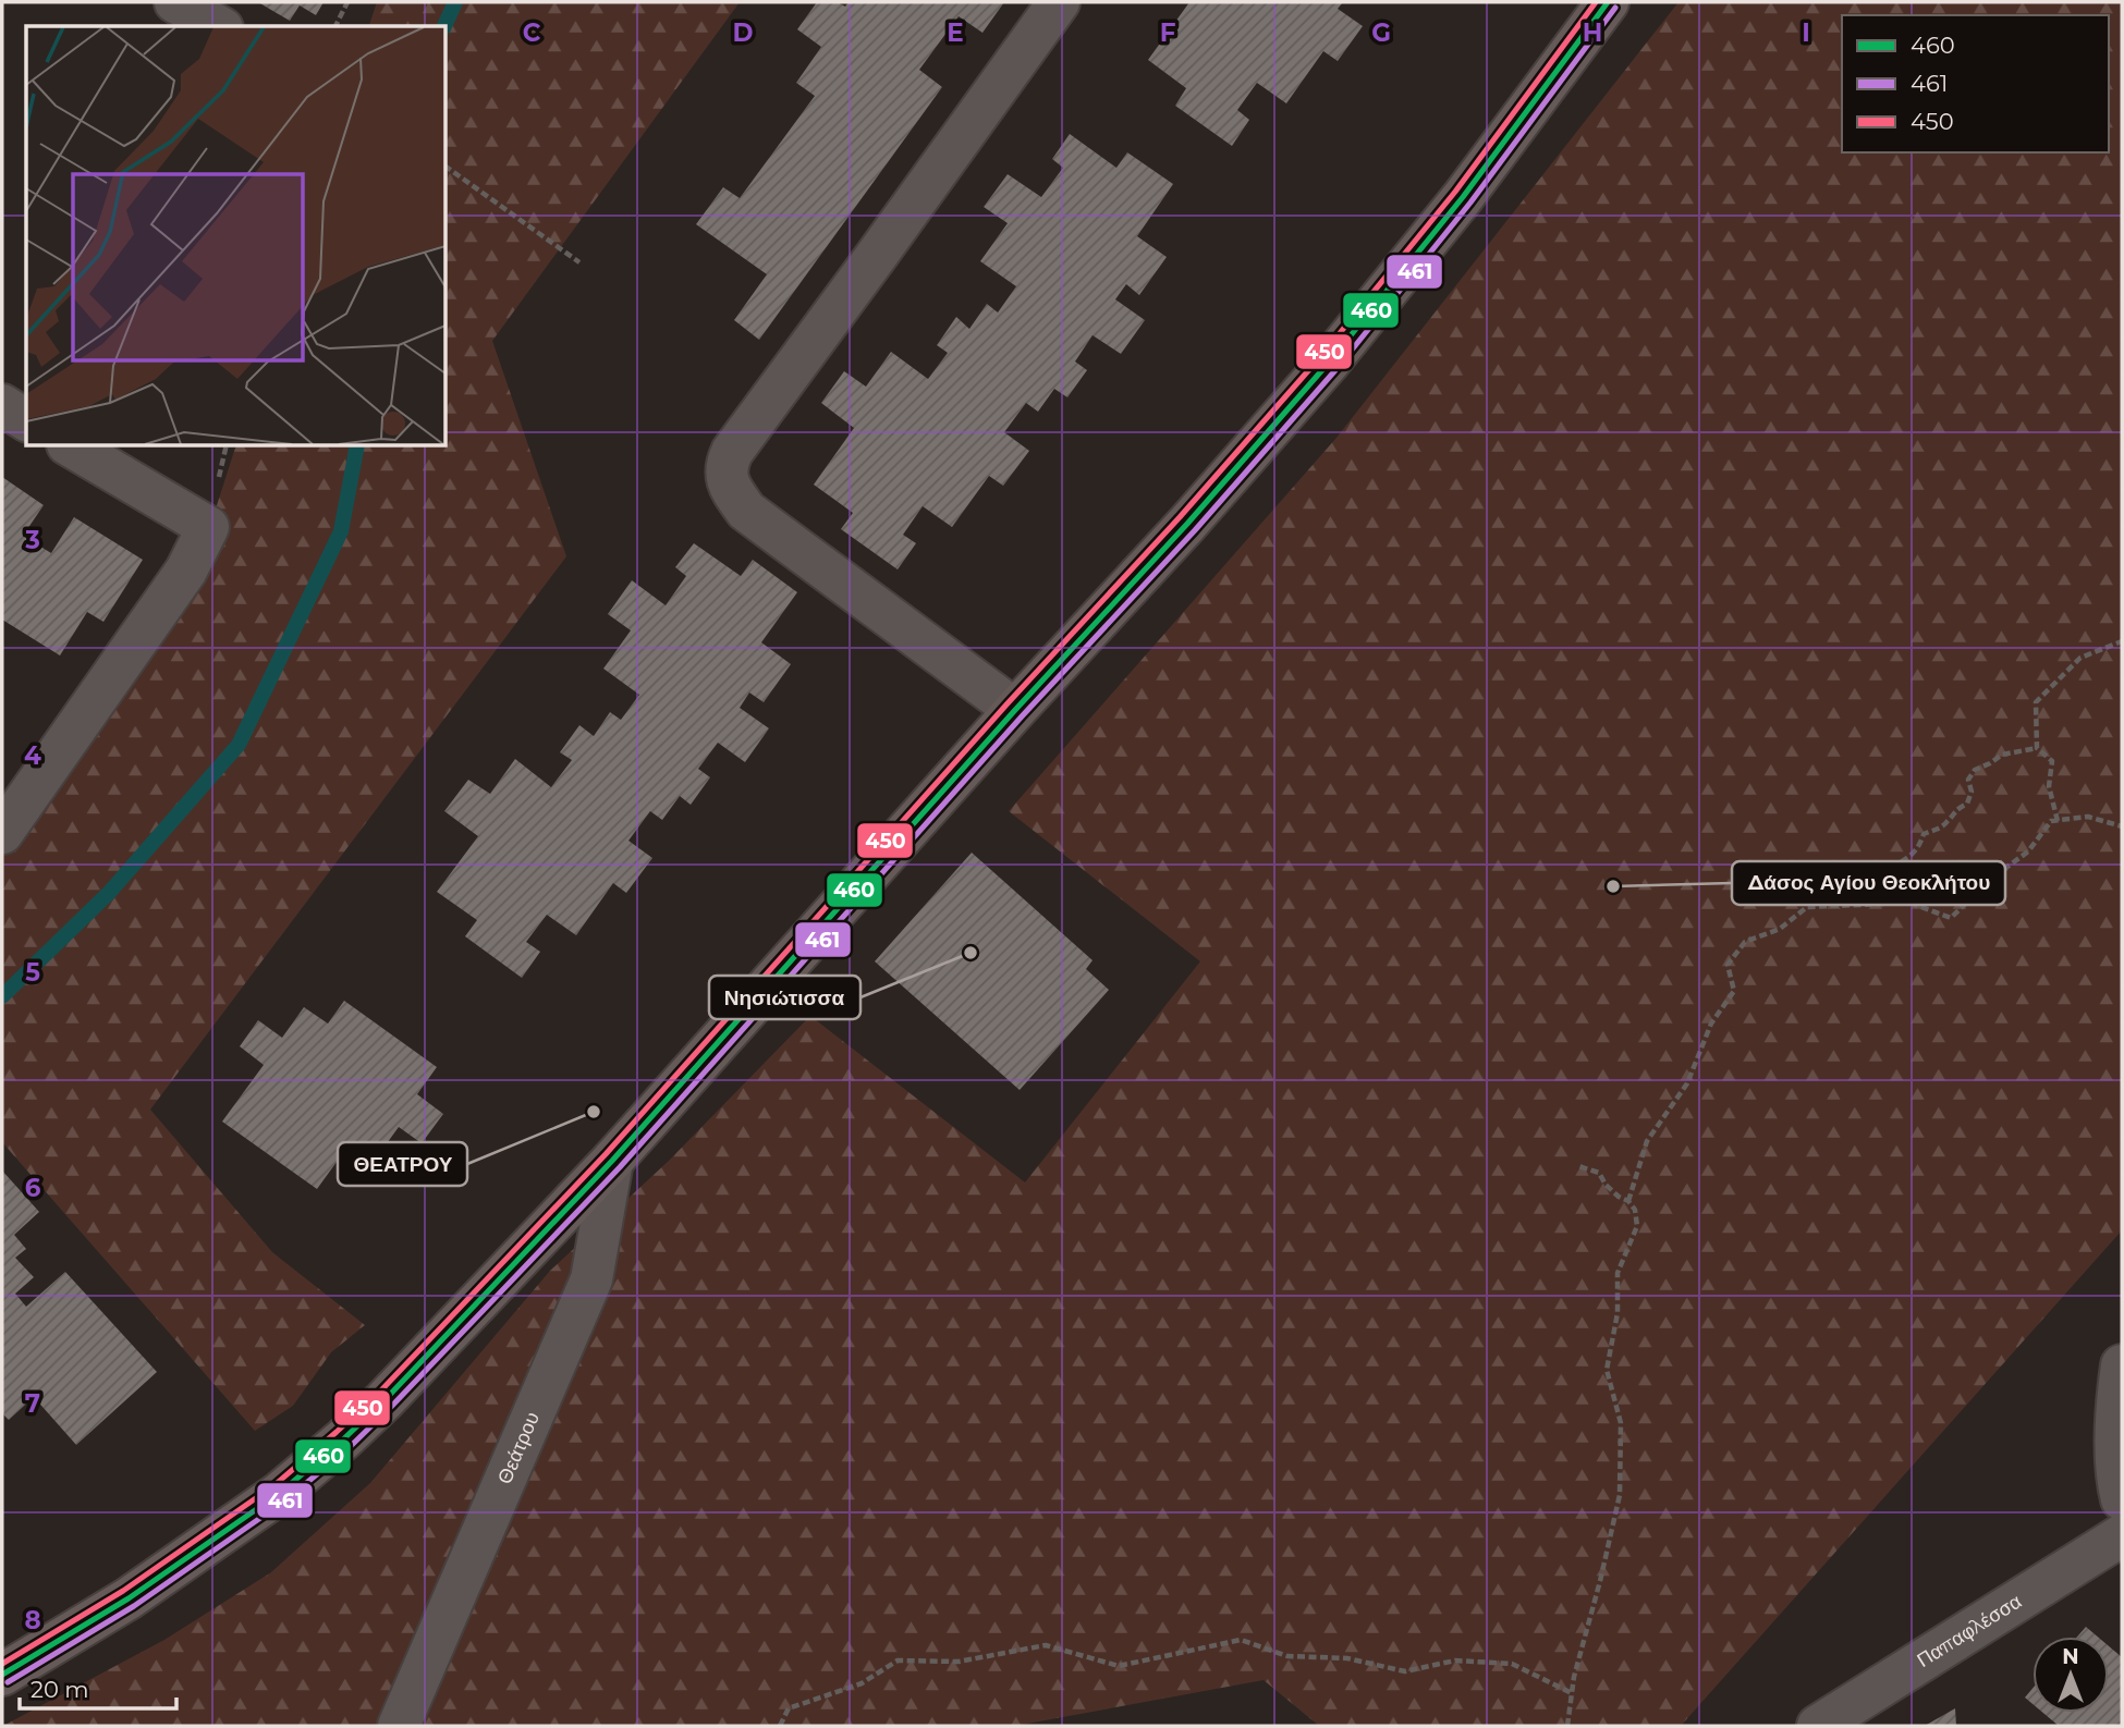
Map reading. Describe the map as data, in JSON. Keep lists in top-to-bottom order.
{
  "streets": {
    "street": ["Θεάτρου", "Παπαφλέσσα"]
  },
  "places": ["Δάσος Αγίου Θεοκλήτου", "Νησιώτισσα", "ΘΕΑΤΡΟΥ"],
  "lines": ["transit line 460", "transit line 450", "transit line 461"],
  "legend": ["460", "461", "450"],
  "scale_bar": "20 m",
  "north": "top",
  "grid": {
    "columns": [
      "C",
      "D",
      "E",
      "F",
      "G",
      "H",
      "I"
    ],
    "rows": [
      "3",
      "4",
      "5",
      "6",
      "7",
      "8"
    ]
  }
}
